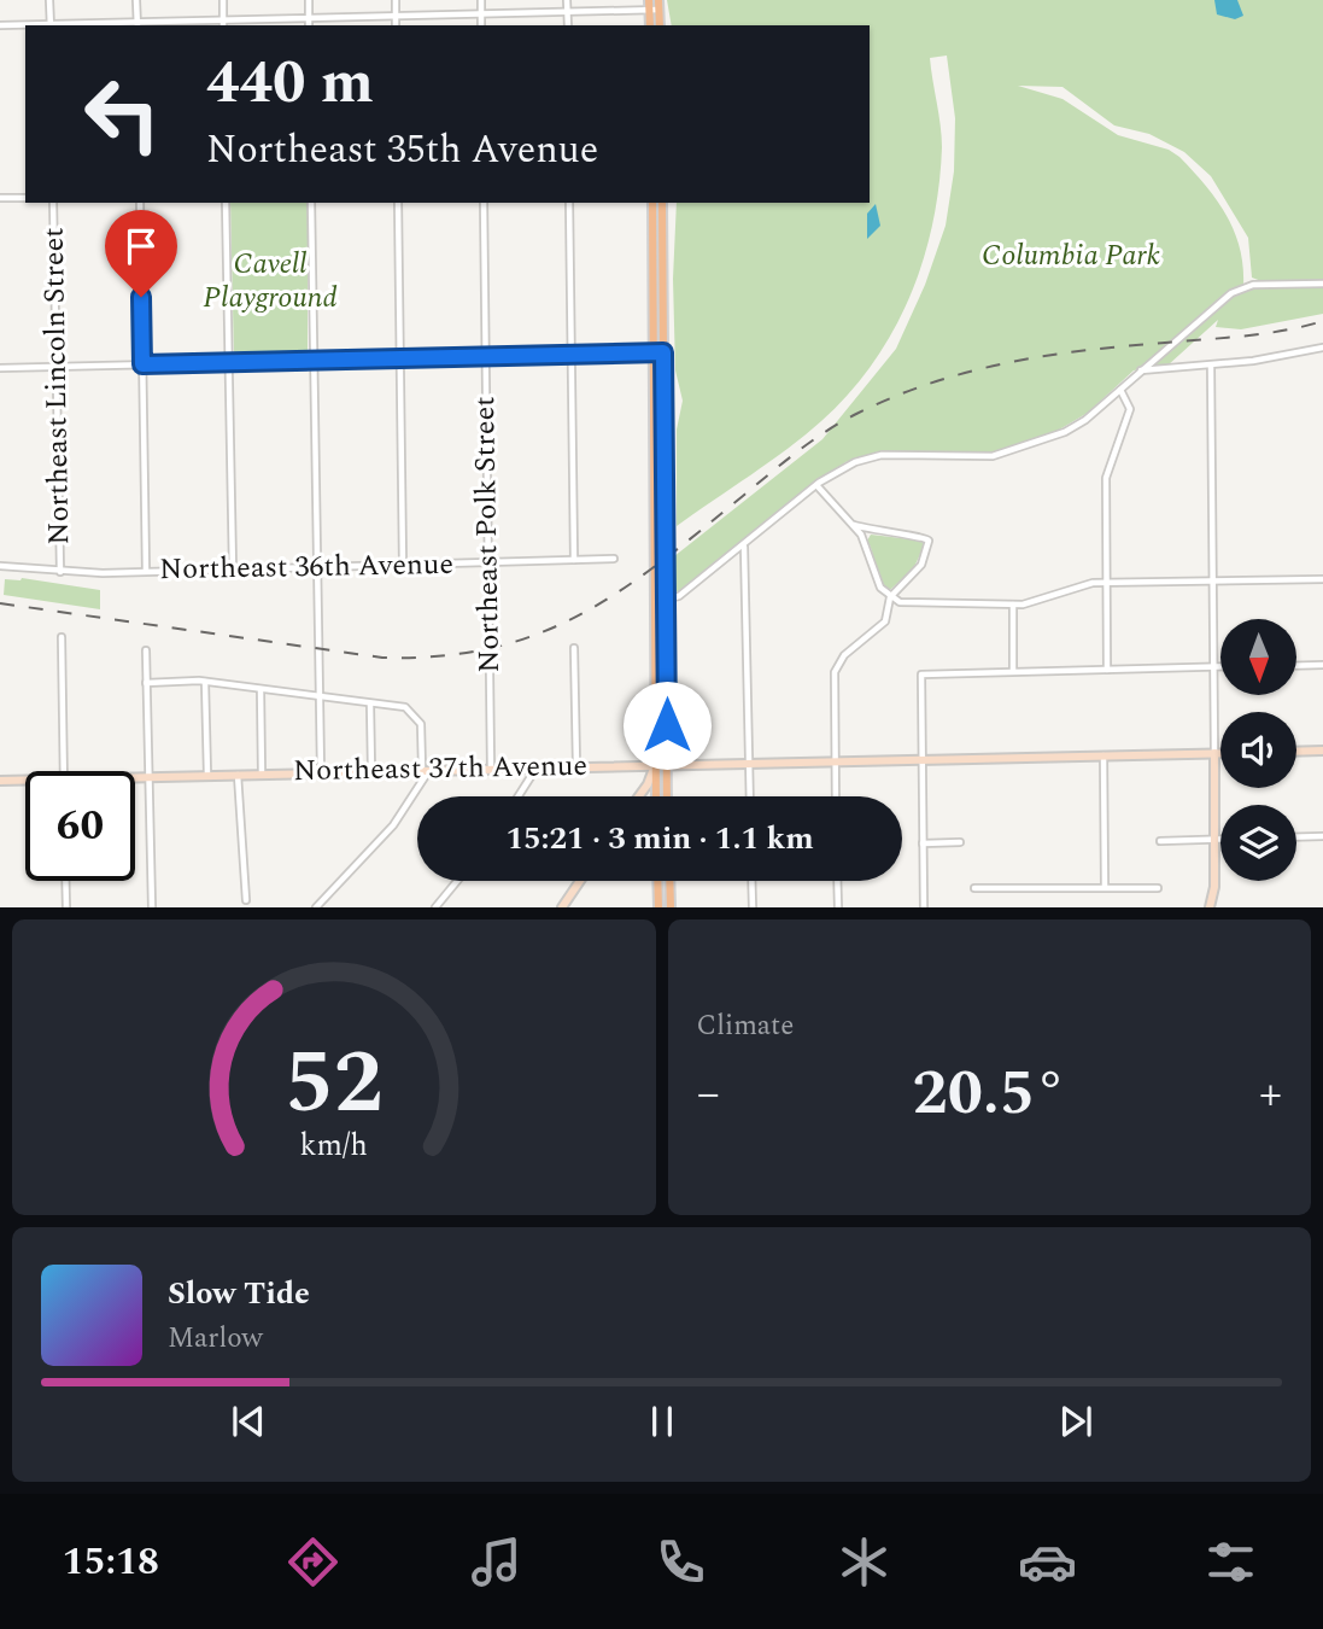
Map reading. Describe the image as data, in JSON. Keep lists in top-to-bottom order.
{
  "streets": {
    "street": [
      "Northeast Lincoln Street",
      "Northeast Polk Street",
      "Northeast 36th Avenue",
      "Northeast 37th Avenue"
    ]
  },
  "crossings": [
    ["Northeast Lincoln Street", "Northeast 36th Avenue"],
    ["Northeast Polk Street", "Northeast 36th Avenue"],
    ["Northeast Polk Street", "Northeast 37th Avenue"]
  ],
  "parks": ["Columbia Park", "Cavell Playground"],
  "north": "bottom",
  "page": {
    "turn": ["440 m", "Northeast 35th Avenue"],
    "limit": "60",
    "trip": "15:21 · 3 min · 1.1 km",
    "tile": "Climate",
    "heat": ["−", "20.5°", "+"],
    "song": ["Slow Tide", "Marlow"],
    "tabs": "15:18",
    "gauge": ["52", "km/h"]
  }
}
